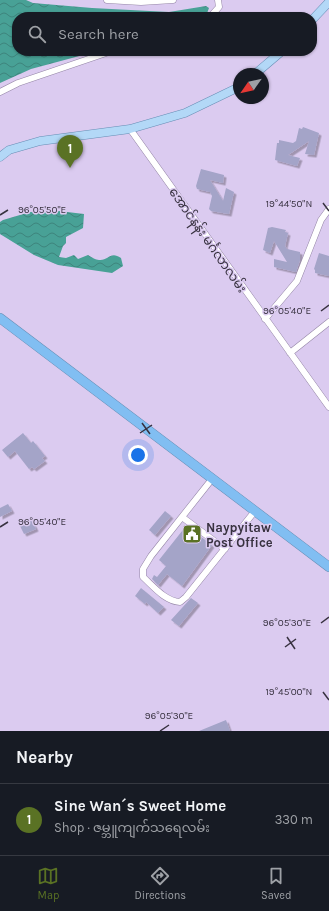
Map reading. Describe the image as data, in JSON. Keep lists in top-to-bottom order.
{
  "streets": {
    "street": ["အောင်နန်း မင်္ဂလာလမ်း"]
  },
  "places": {
    "public building": ["Naypyitaw Post Office"]
  },
  "north": "bottom left",
  "page": {
    "search": "Search here",
    "pins": "1",
    "heading": "Nearby",
    "list": [
      {
        "mark": "1",
        "name": "Sine Wan´s Sweet Home",
        "note": "Shop · ဇမ္ဘူကျက်သရေလမ်း",
        "value": "330 m"
      }
    ],
    "nav": ["Map", "Directions", "Saved"]
  },
  "coordinates": [
    "19°44'50\"N",
    "96°05'50\"E",
    "96°05'40\"E",
    "96°05'30\"E",
    "19°45'00\"N"
  ]
}
